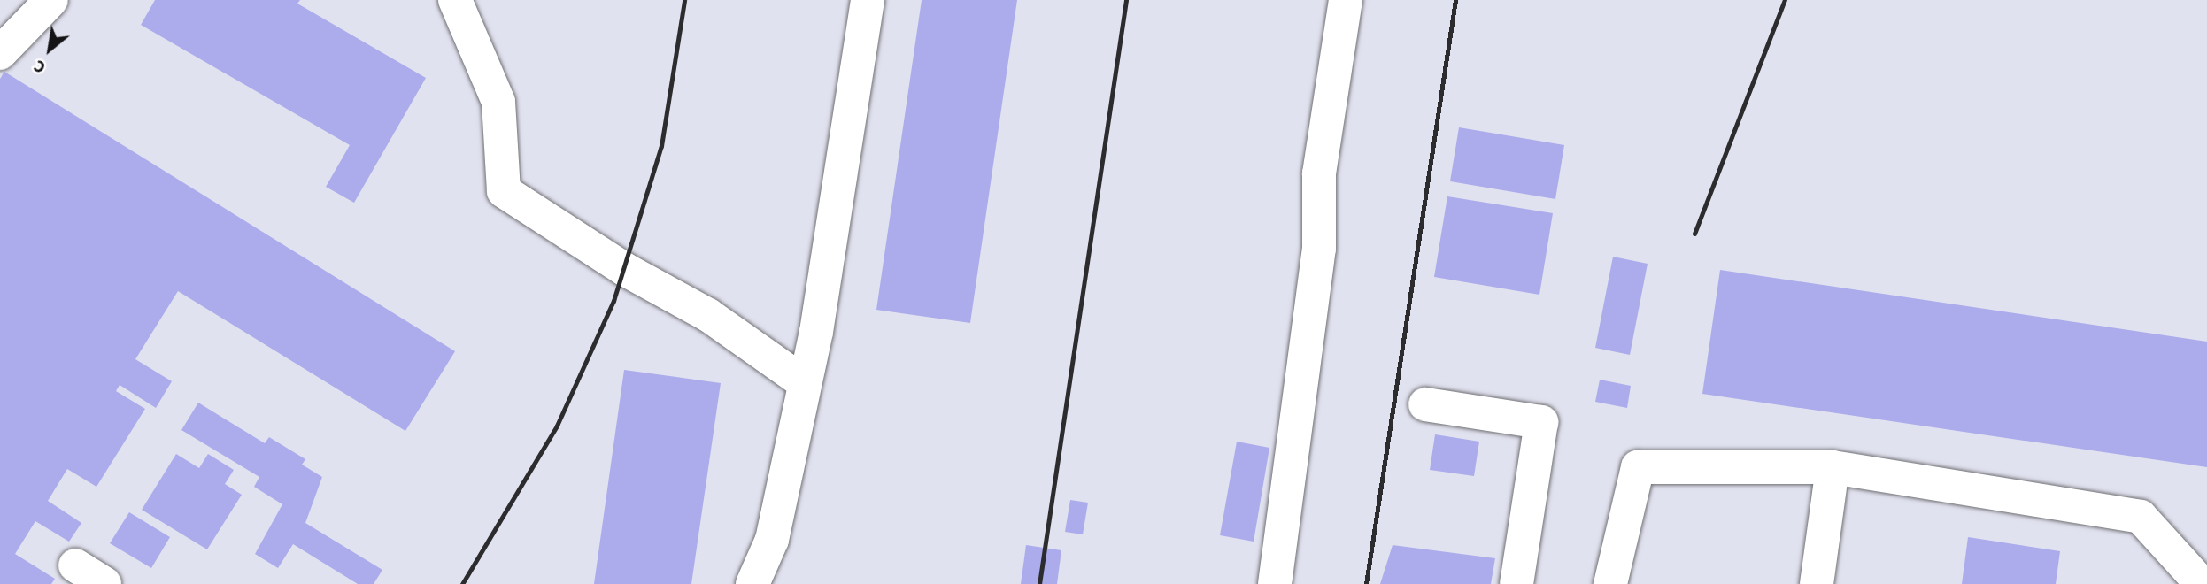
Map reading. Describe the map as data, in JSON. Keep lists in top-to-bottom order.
{
  "north": "bottom left"
}
